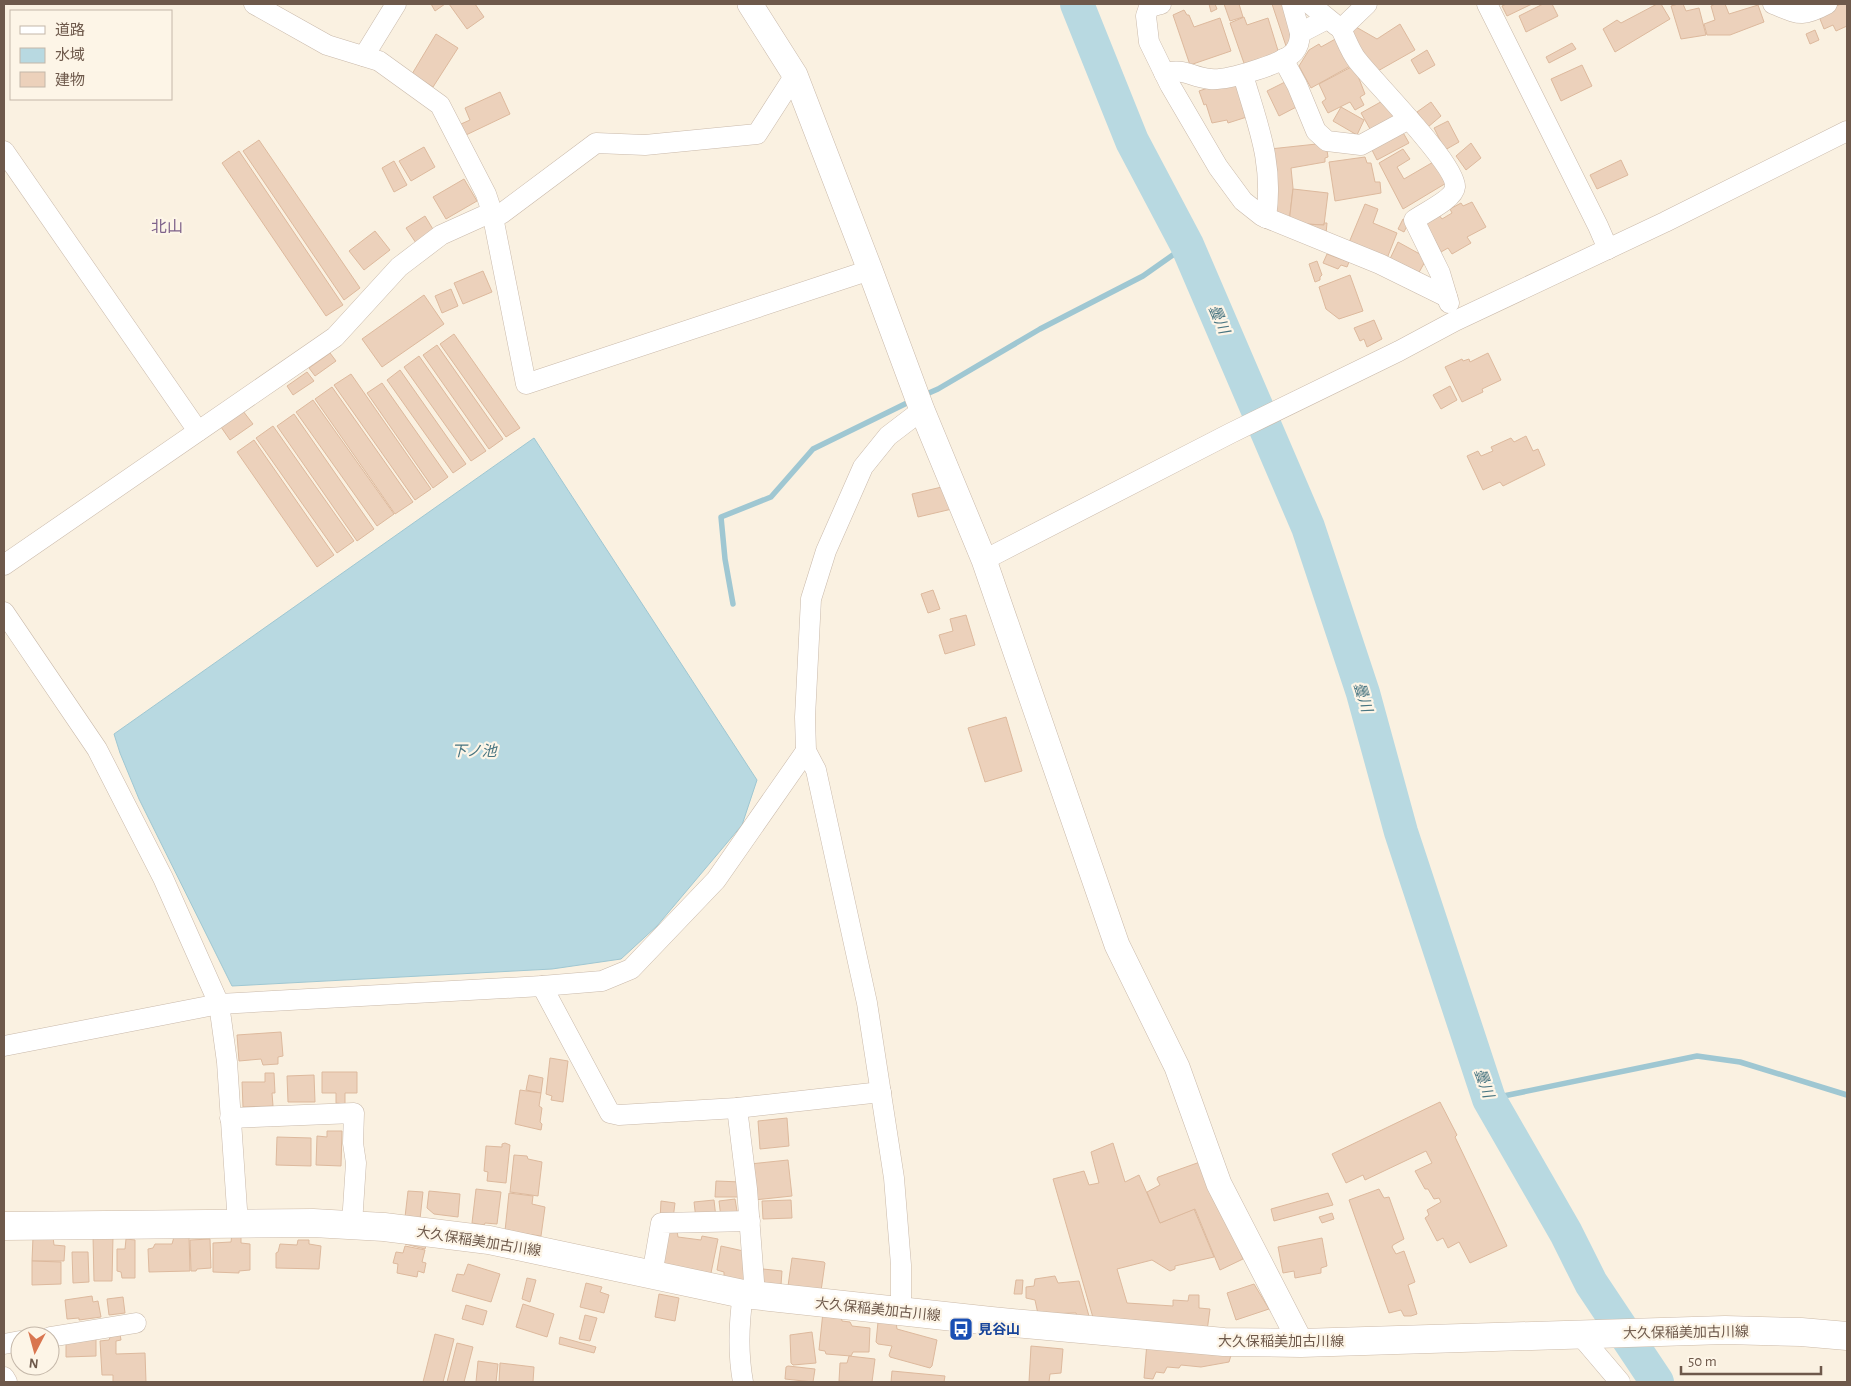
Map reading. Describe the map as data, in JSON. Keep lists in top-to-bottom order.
{
  "streets": {
    "main road": ["大久保稲美加古川線"]
  },
  "districts": ["北山"],
  "water": ["曇川", "下ノ池"],
  "places": {
    "bus stop": ["見谷山"]
  },
  "legend": ["道路", "水域", "建物"],
  "scale_bar": "50 m",
  "north": "bottom"
}
